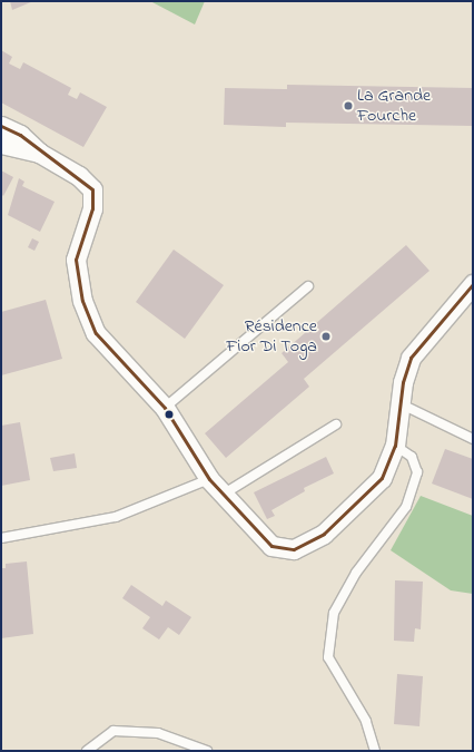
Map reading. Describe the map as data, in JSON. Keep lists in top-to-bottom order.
{
  "places": ["La Grande Fourche", "Résidence Fior Di Toga"]
}
